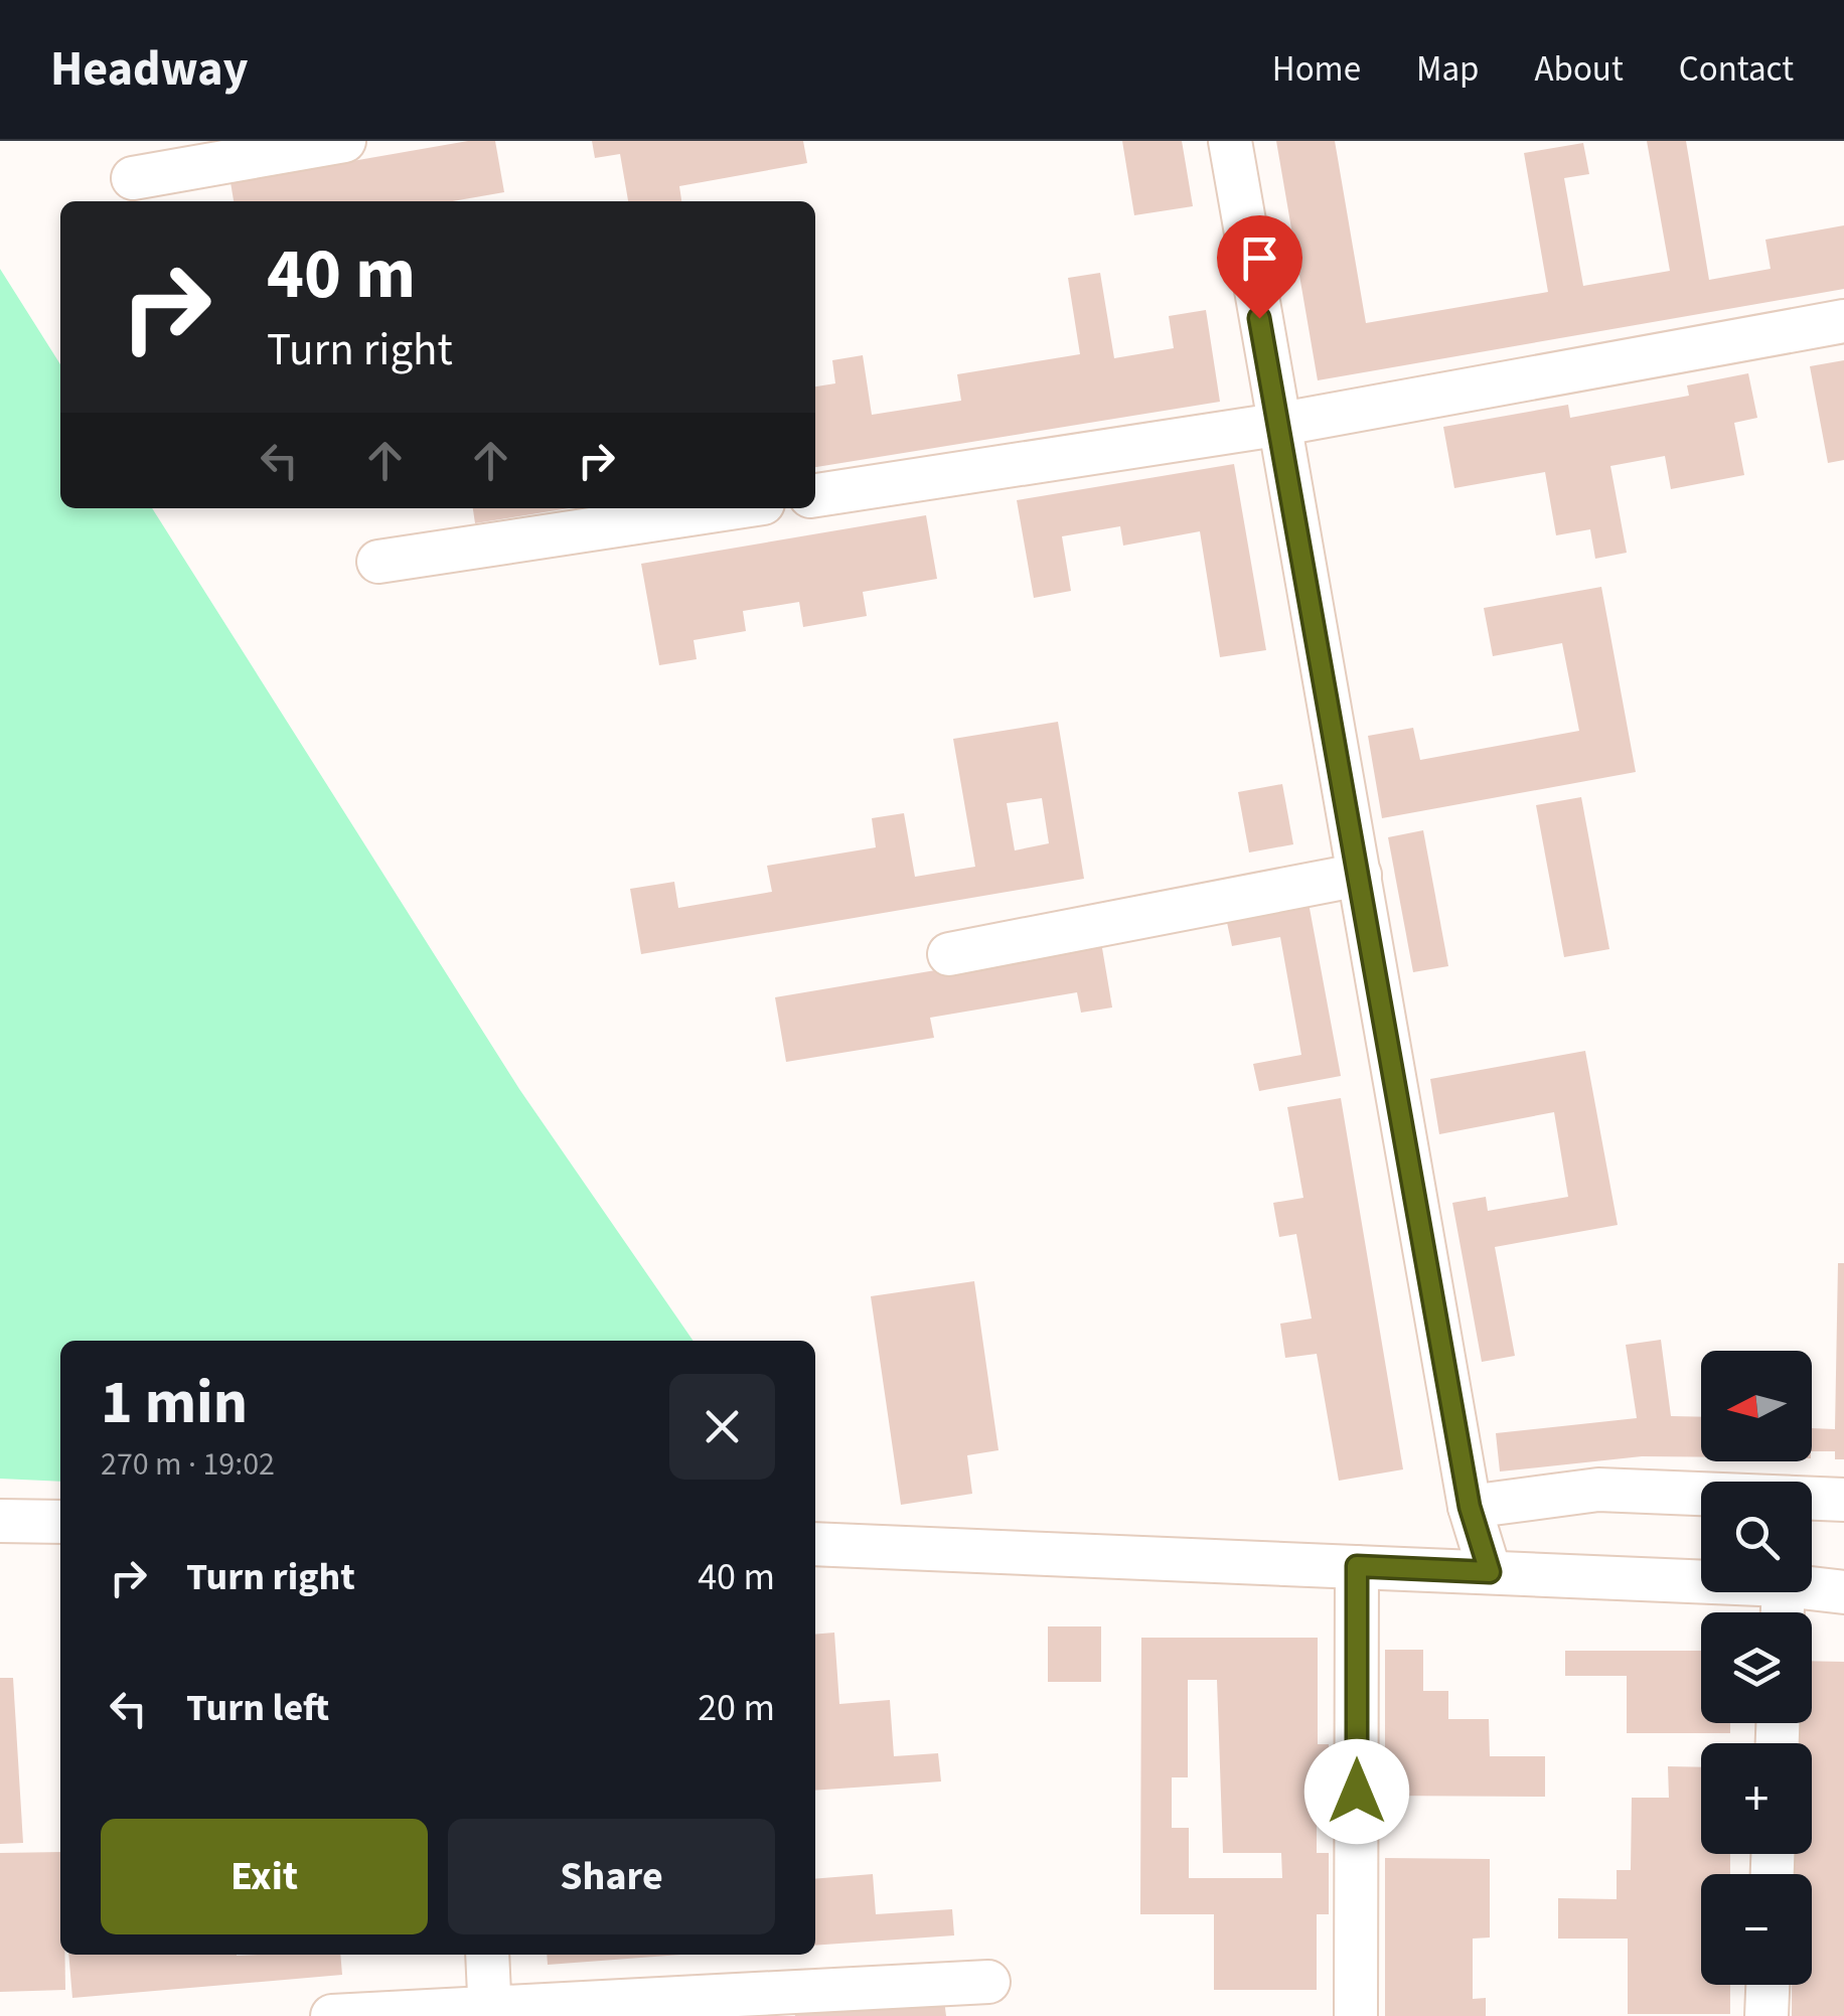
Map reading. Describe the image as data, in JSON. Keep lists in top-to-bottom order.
{
  "north": "left",
  "page": {
    "header": "Headway",
    "nav": [
      "Home",
      "Map",
      "About",
      "Contact"
    ],
    "turn": ["40 m", "Turn right"],
    "heading": ["1 min", "270 m · 19:02"],
    "map_buttons": ["+", "−"],
    "list": [
      {
        "name": "Turn right",
        "value": "40 m"
      },
      {
        "name": "Turn left",
        "value": "20 m"
      }
    ],
    "buttons": ["Exit", "Share"]
  }
}
